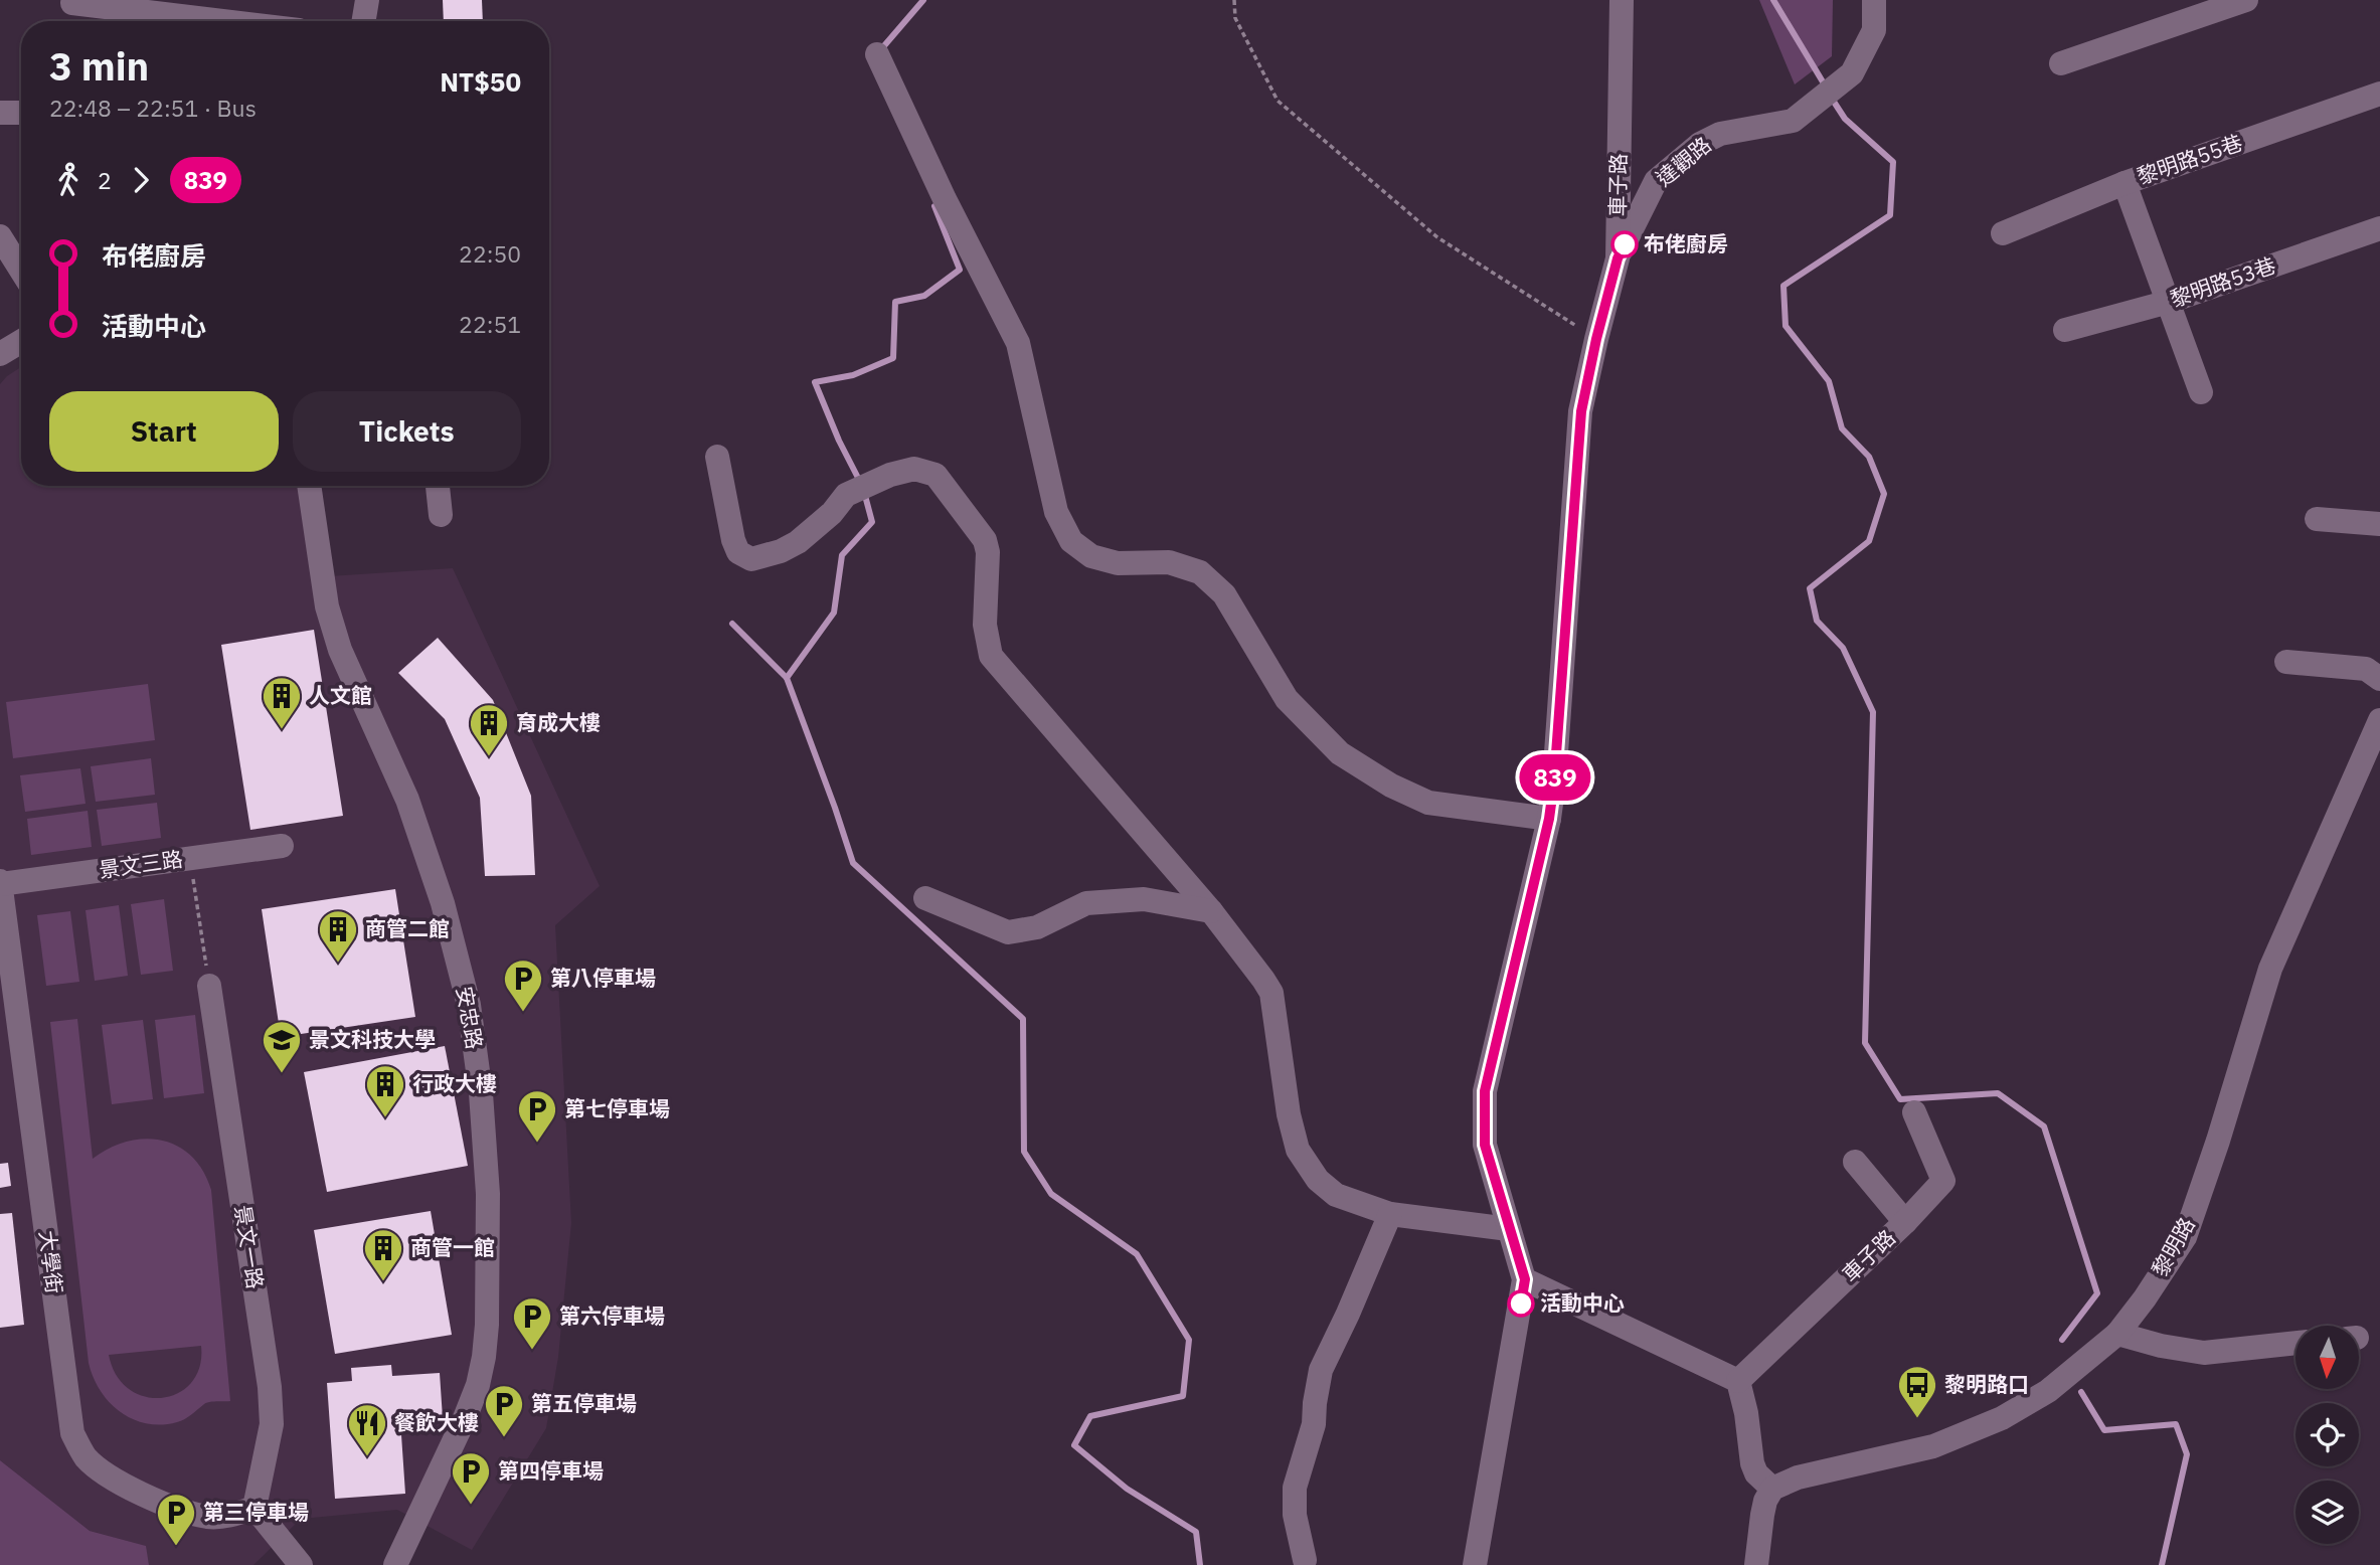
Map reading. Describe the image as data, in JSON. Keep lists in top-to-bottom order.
{
  "streets": {
    "street": [
      "黎明路55巷",
      "達觀路",
      "車子路",
      "黎明路53巷",
      "景文三路",
      "安忠路",
      "景文一路",
      "黎明路",
      "大學街"
    ]
  },
  "crossings": [
    ["達觀路", "車子路"],
    ["景文三路", "大學街"],
    ["景文一路", "大學街"]
  ],
  "places": {
    "other": ["布佬廚房", "活動中心"],
    "building": [
      "人文館",
      "育成大樓",
      "商管二館",
      "行政大樓",
      "商管一館"
    ],
    "parking": [
      "第八停車場",
      "第七停車場",
      "第六停車場",
      "第五停車場",
      "第四停車場",
      "第三停車場"
    ],
    "school or university": ["景文科技大學"],
    "bus stop": ["黎明路口"],
    "restaurant": ["餐飲大樓"]
  },
  "lines": ["bus line 839"],
  "north": "bottom",
  "page": {
    "on_map": "839",
    "heading": ["3 min", "22:48 – 22:51 · Bus", "NT$50"],
    "legs": ["2", "839"],
    "list": [
      {
        "name": "布佬廚房",
        "value": "22:50"
      },
      {
        "name": "活動中心",
        "value": "22:51"
      }
    ],
    "buttons": ["Start", "Tickets"]
  }
}
